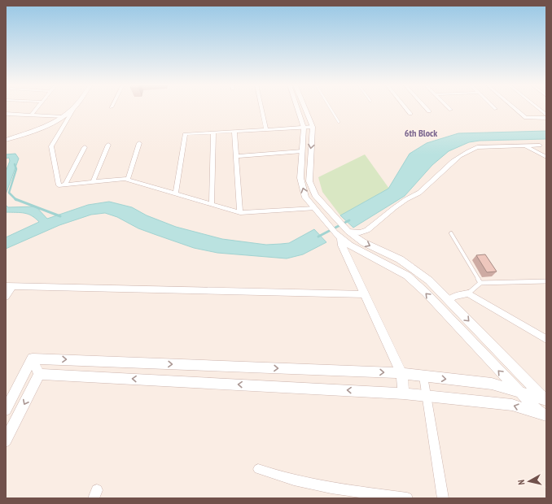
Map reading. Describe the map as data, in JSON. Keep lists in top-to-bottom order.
{
  "districts": ["6th Block"],
  "north": "left"
}
